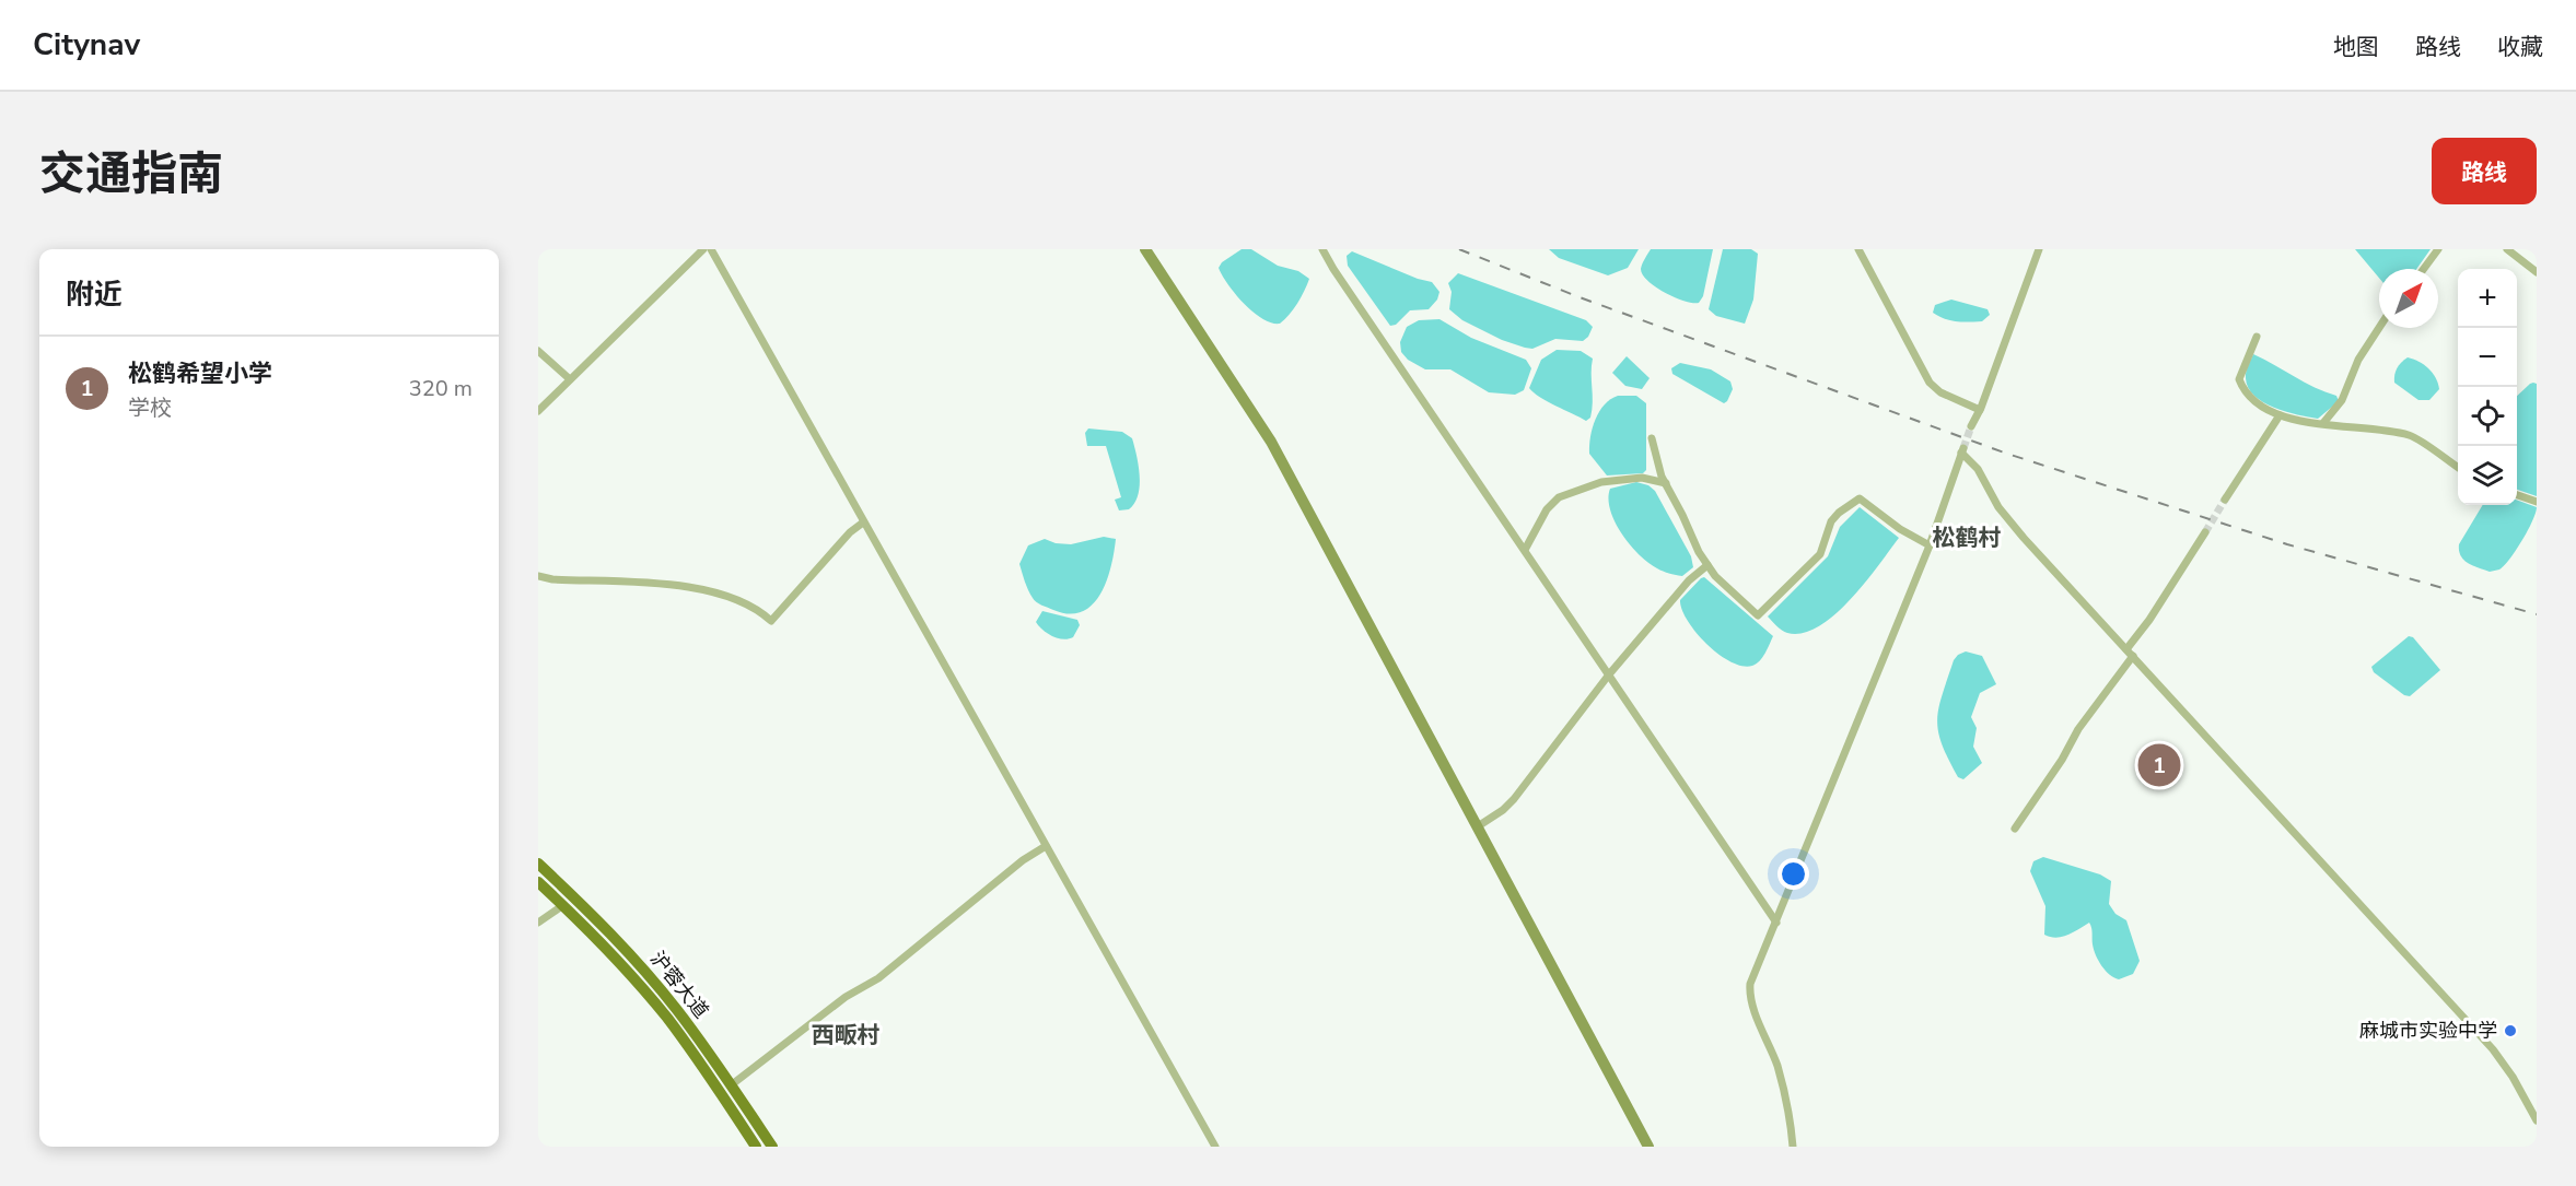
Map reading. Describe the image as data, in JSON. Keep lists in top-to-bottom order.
{
  "streets": {
    "main road": ["沪蓉大道"]
  },
  "districts": ["松鹤村", "西畈村"],
  "places": ["麻城市实验中学"],
  "north": "top right",
  "page": {
    "header": "Citynav",
    "nav": ["地图", "路线", "收藏"],
    "title": "交通指南",
    "buttons": "路线",
    "heading": "附近",
    "map_buttons": ["+", "−"],
    "list": [
      {
        "mark": "1",
        "name": "松鹤希望小学",
        "note": "学校",
        "value": "320 m"
      }
    ],
    "pins": "1"
  }
}
